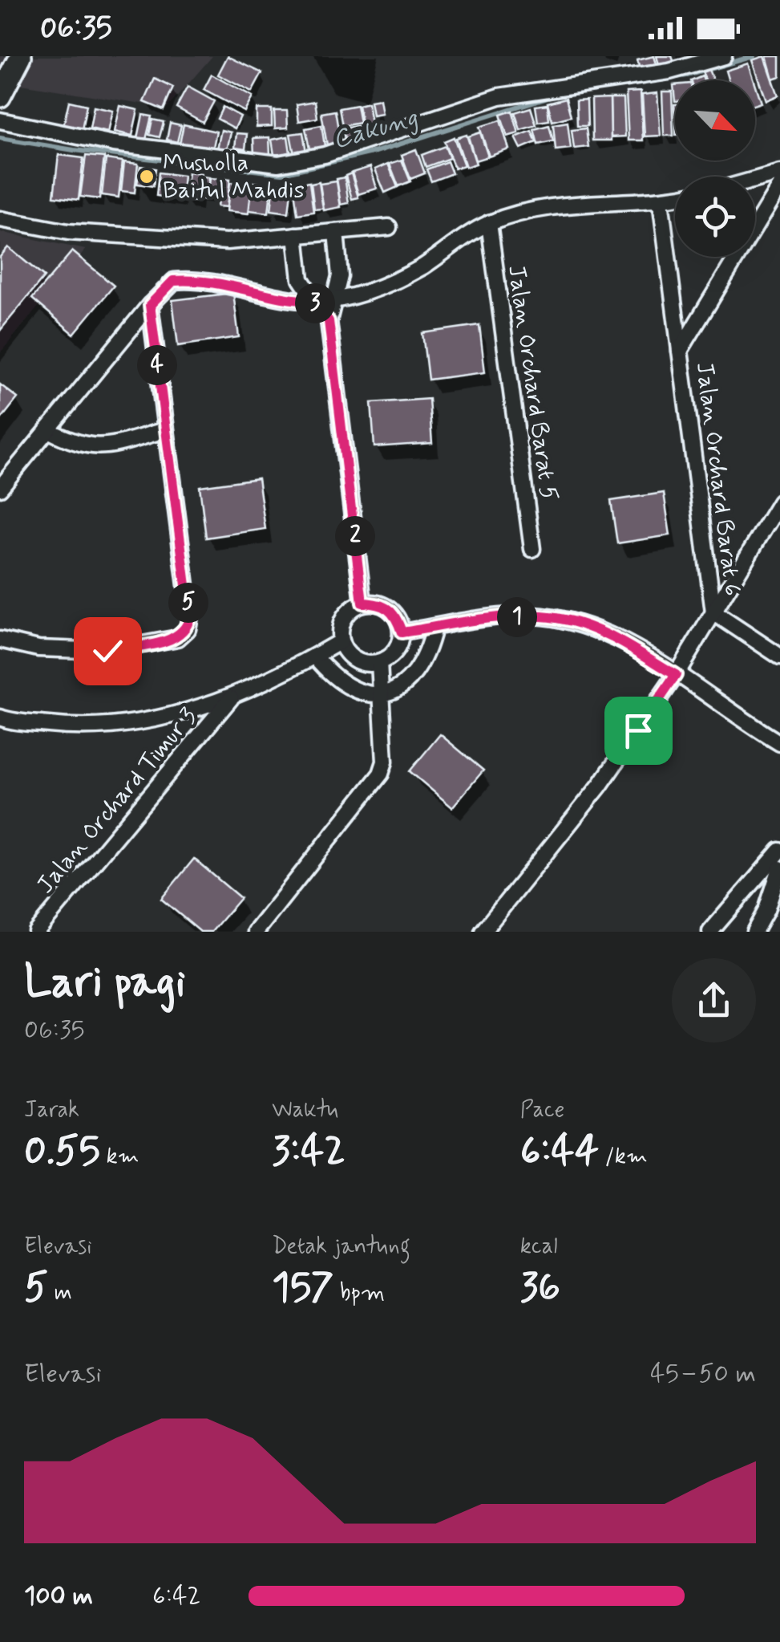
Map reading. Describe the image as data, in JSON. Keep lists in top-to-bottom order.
{
  "streets": {
    "street": ["Jalan Orchard Barat 5", "Jalan Orchard Barat 6", "Jalan Orchard Timur 3"]
  },
  "water": ["Cakung"],
  "places": ["Musholla Baitul Mahdis"],
  "north": "bottom right",
  "page": {
    "status": "06:35",
    "pins": [
      "3",
      "4",
      "2",
      "5",
      "1"
    ],
    "heading": ["Lari pagi", "06:35"],
    "stats": [
      ["Jarak", "0.55 km"],
      ["Waktu", "3:42"],
      ["Pace", "6:44 /km"],
      ["Elevasi", "5 m"],
      ["Detak jantung", "157 bpm"],
      ["kcal", "36"]
    ],
    "chart": ["Elevasi", "45–50 m"],
    "list": [
      {
        "name": "100 m",
        "note": "6:42"
      }
    ]
  }
}
